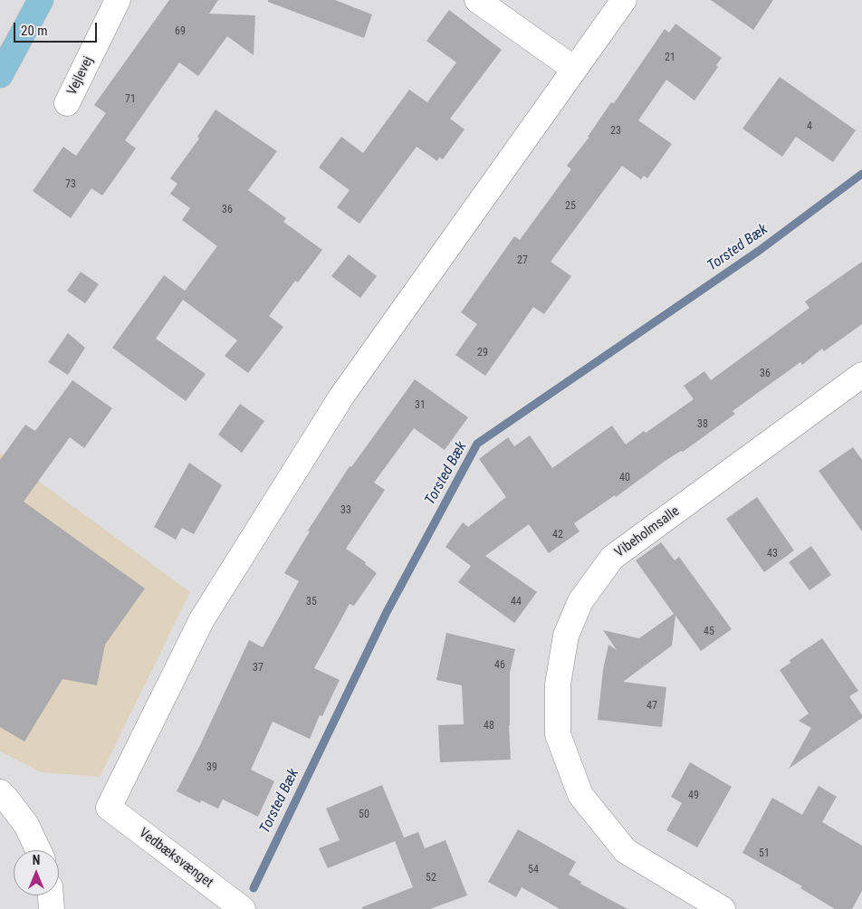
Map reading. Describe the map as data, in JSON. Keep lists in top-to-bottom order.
{
  "streets": {
    "street": ["Vejlevej", "Vibeholmsalle", "Vedbæksvænget"]
  },
  "water": ["Torsted Bæk"],
  "house_numbers": [
    "69",
    "21",
    "71",
    "4",
    "23",
    "73",
    "25",
    "36",
    "27",
    "29",
    "36",
    "31",
    "38",
    "40",
    "33",
    "42",
    "43",
    "35",
    "44",
    "45",
    "46",
    "37",
    "47",
    "48",
    "39",
    "49",
    "50",
    "51",
    "54",
    "52"
  ],
  "scale_bar": "20 m",
  "north": "top"
}
